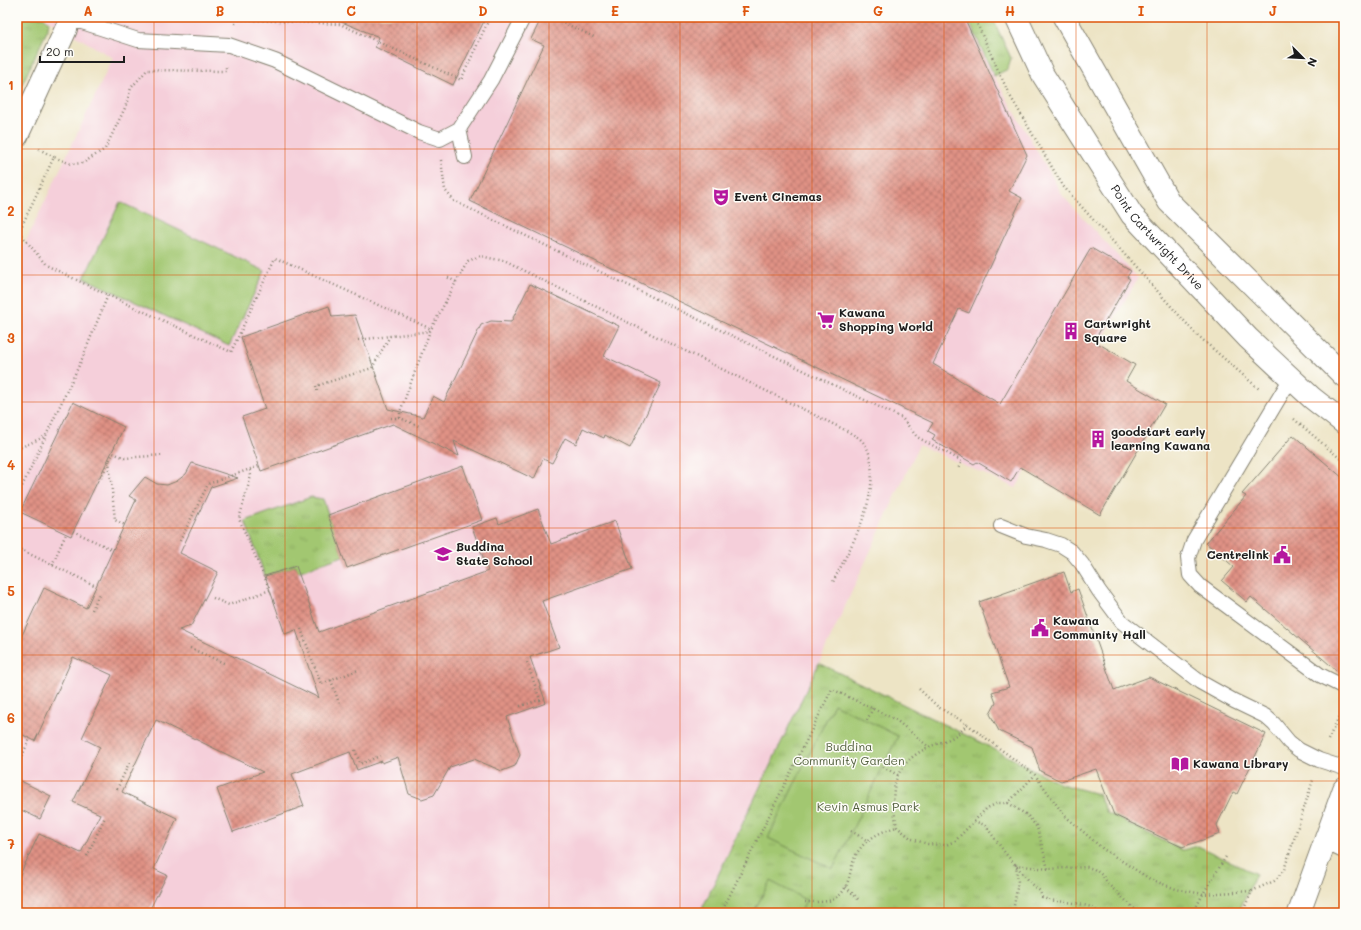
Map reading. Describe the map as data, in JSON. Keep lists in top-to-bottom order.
{
  "streets": {
    "main road": ["Point Cartwright Drive"]
  },
  "parks": ["Buddina Community Garden", "Kevin Asmus Park"],
  "places": {
    "theatre": ["Event Cinemas"],
    "supermarket": ["Kawana Shopping World"],
    "building": ["Cartwright Square", "goodstart early learning Kawana"],
    "school or university": ["Buddina State School"],
    "public building": ["Centrelink", "Kawana Community Hall"],
    "library": ["Kawana Library"]
  },
  "scale_bar": "20 m",
  "north": "bottom right",
  "grid": {
    "columns": [
      "A",
      "B",
      "C",
      "D",
      "E",
      "F",
      "G",
      "H",
      "I",
      "J"
    ],
    "rows": [
      "1",
      "2",
      "3",
      "4",
      "5",
      "6",
      "7"
    ]
  }
}
